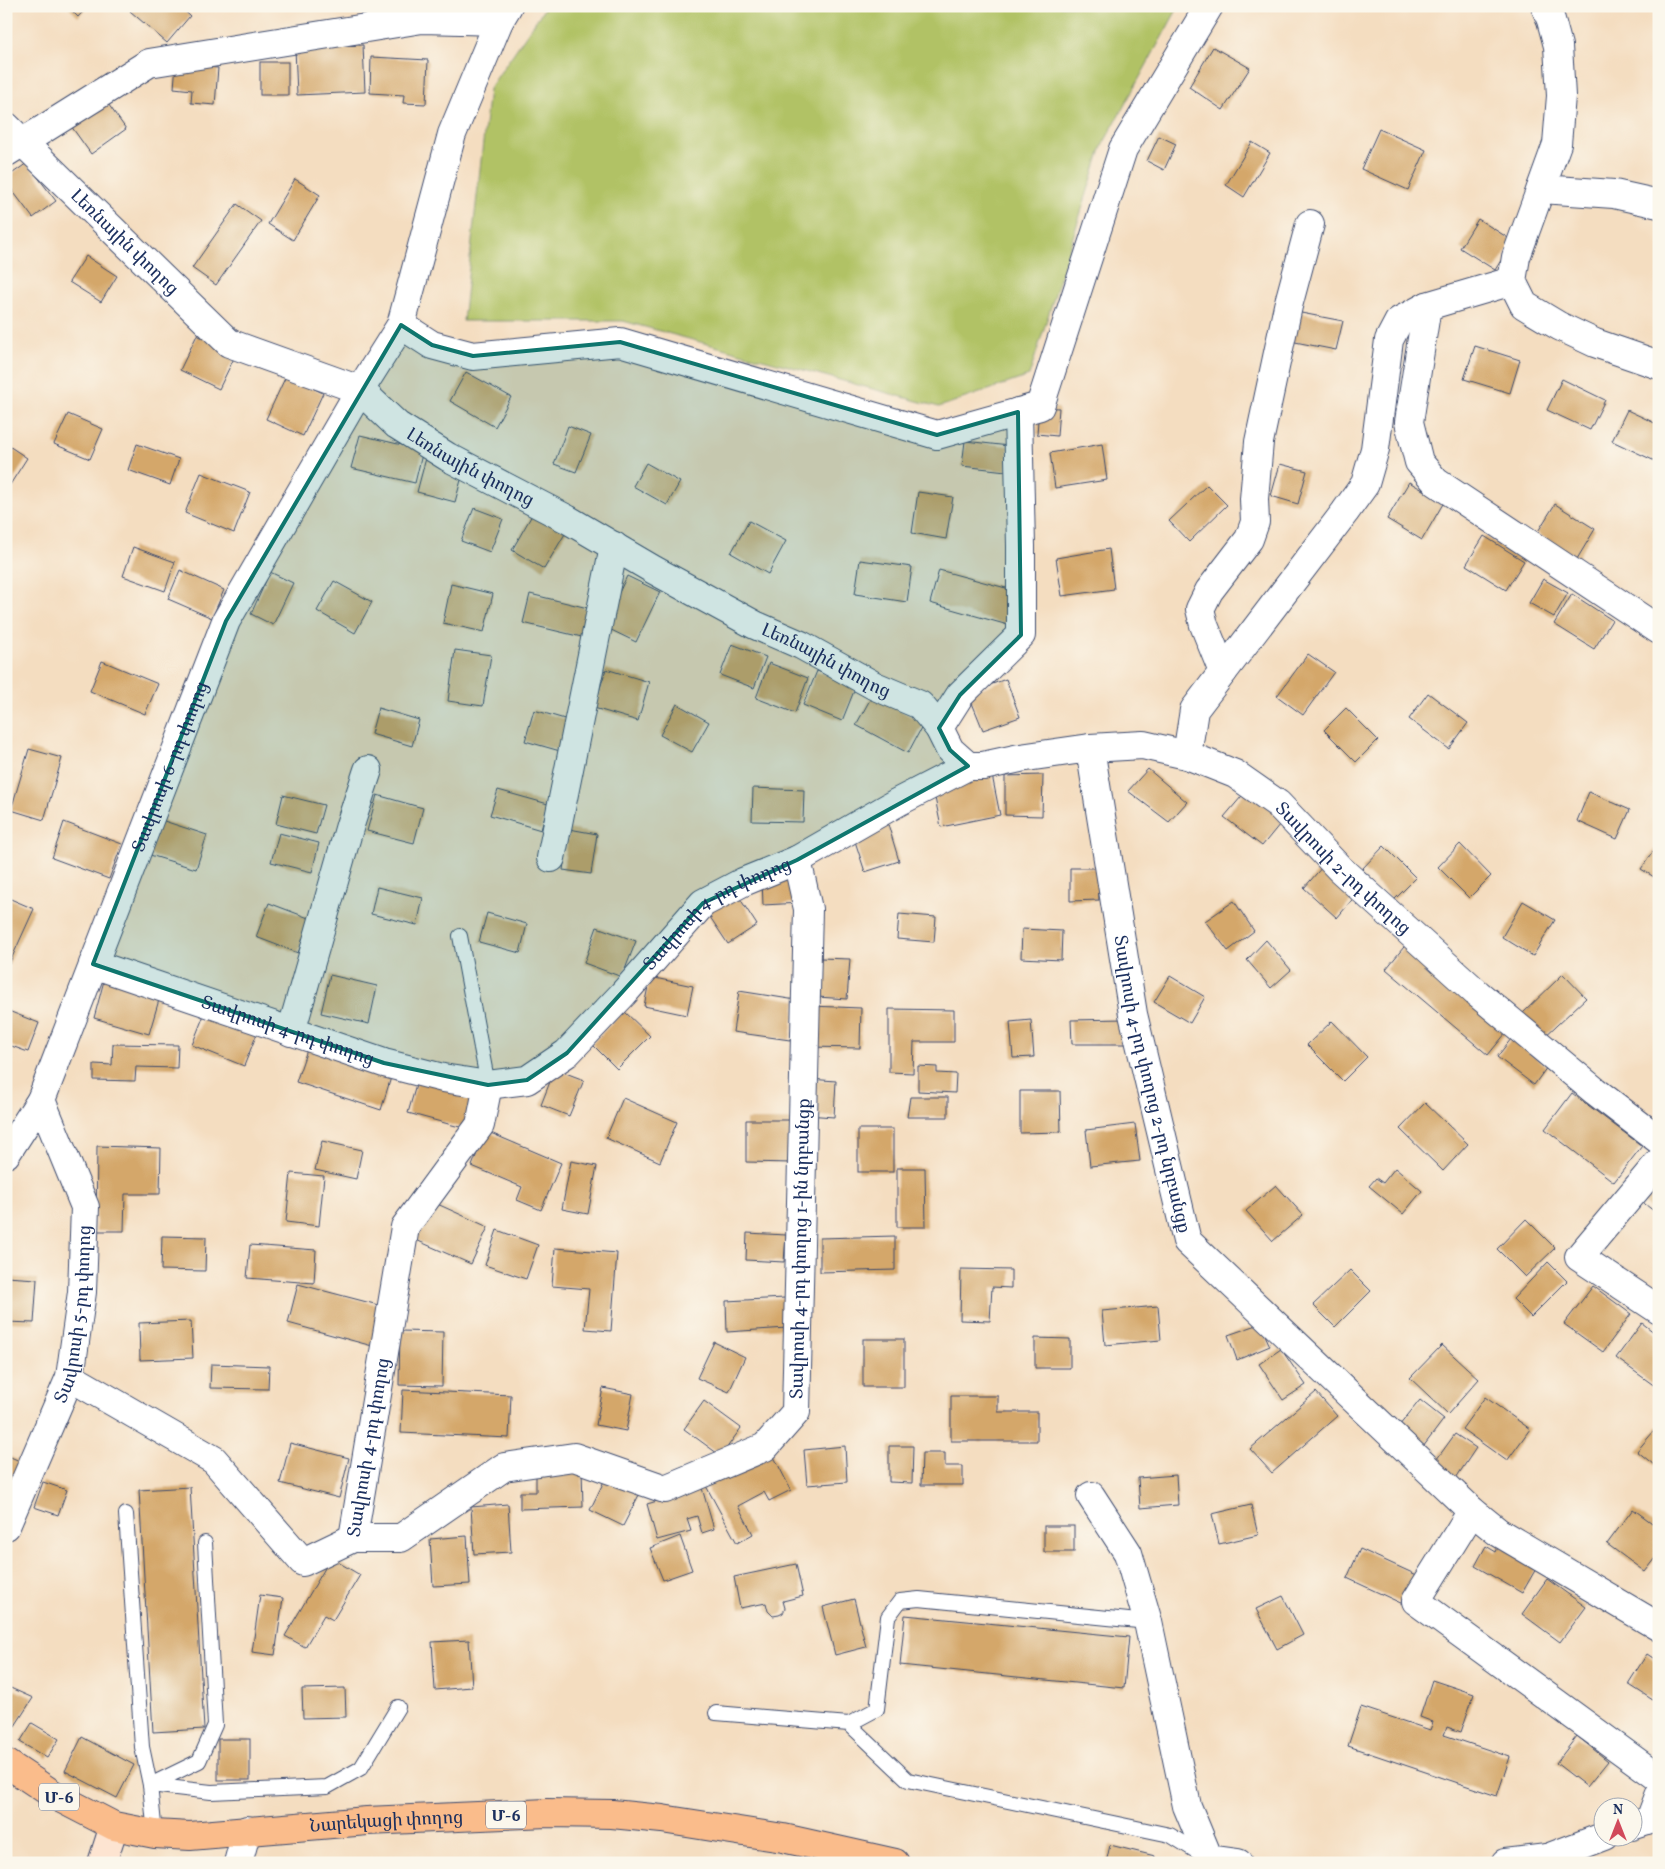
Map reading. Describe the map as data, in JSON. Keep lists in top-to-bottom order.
{
  "streets": {
    "highway": ["Մ-6", "Նարեկացի փողոց"],
    "street": [
      "Լեռնային փողոց",
      "Տավրոսի 6-րդ փողոց",
      "Տավրոսի 2-րդ փողոց",
      "Տավրոսի 4-րդ փողոց",
      "Տավրոսի 4-րդ փողոց 2-րդ նրբանցք",
      "Տավրոսի 4-րդ փողոց 1-ին նրբանցք",
      "Տավրոսի 5-րդ փողոց"
    ]
  },
  "crossings": [
    ["Լեռնային փողոց", "Տավրոսի 6-րդ փողոց"],
    ["Լեռնային փողոց", "Տավրոսի 2-րդ փողոց"],
    ["Լեռնային փողոց", "Տավրոսի 4-րդ փողոց"],
    ["Տավրոսի 6-րդ փողոց", "Տավրոսի 4-րդ փողոց"],
    ["Տավրոսի 6-րդ փողոց", "Տավրոսի 5-րդ փողոց"],
    ["Տավրոսի 2-րդ փողոց", "Տավրոսի 4-րդ փողոց"],
    ["Տավրոսի 2-րդ փողոց", "Տավրոսի 4-րդ փողոց 2-րդ նրբանցք"],
    ["Տավրոսի 4-րդ փողոց", "Տավրոսի 4-րդ փողոց 1-ին նրբանցք"],
    ["Տավրոսի 4-րդ փողոց", "Տավրոսի 5-րդ փողոց"],
    ["Մ-6", "Նարեկացի փողոց"]
  ],
  "north": "top"
}
